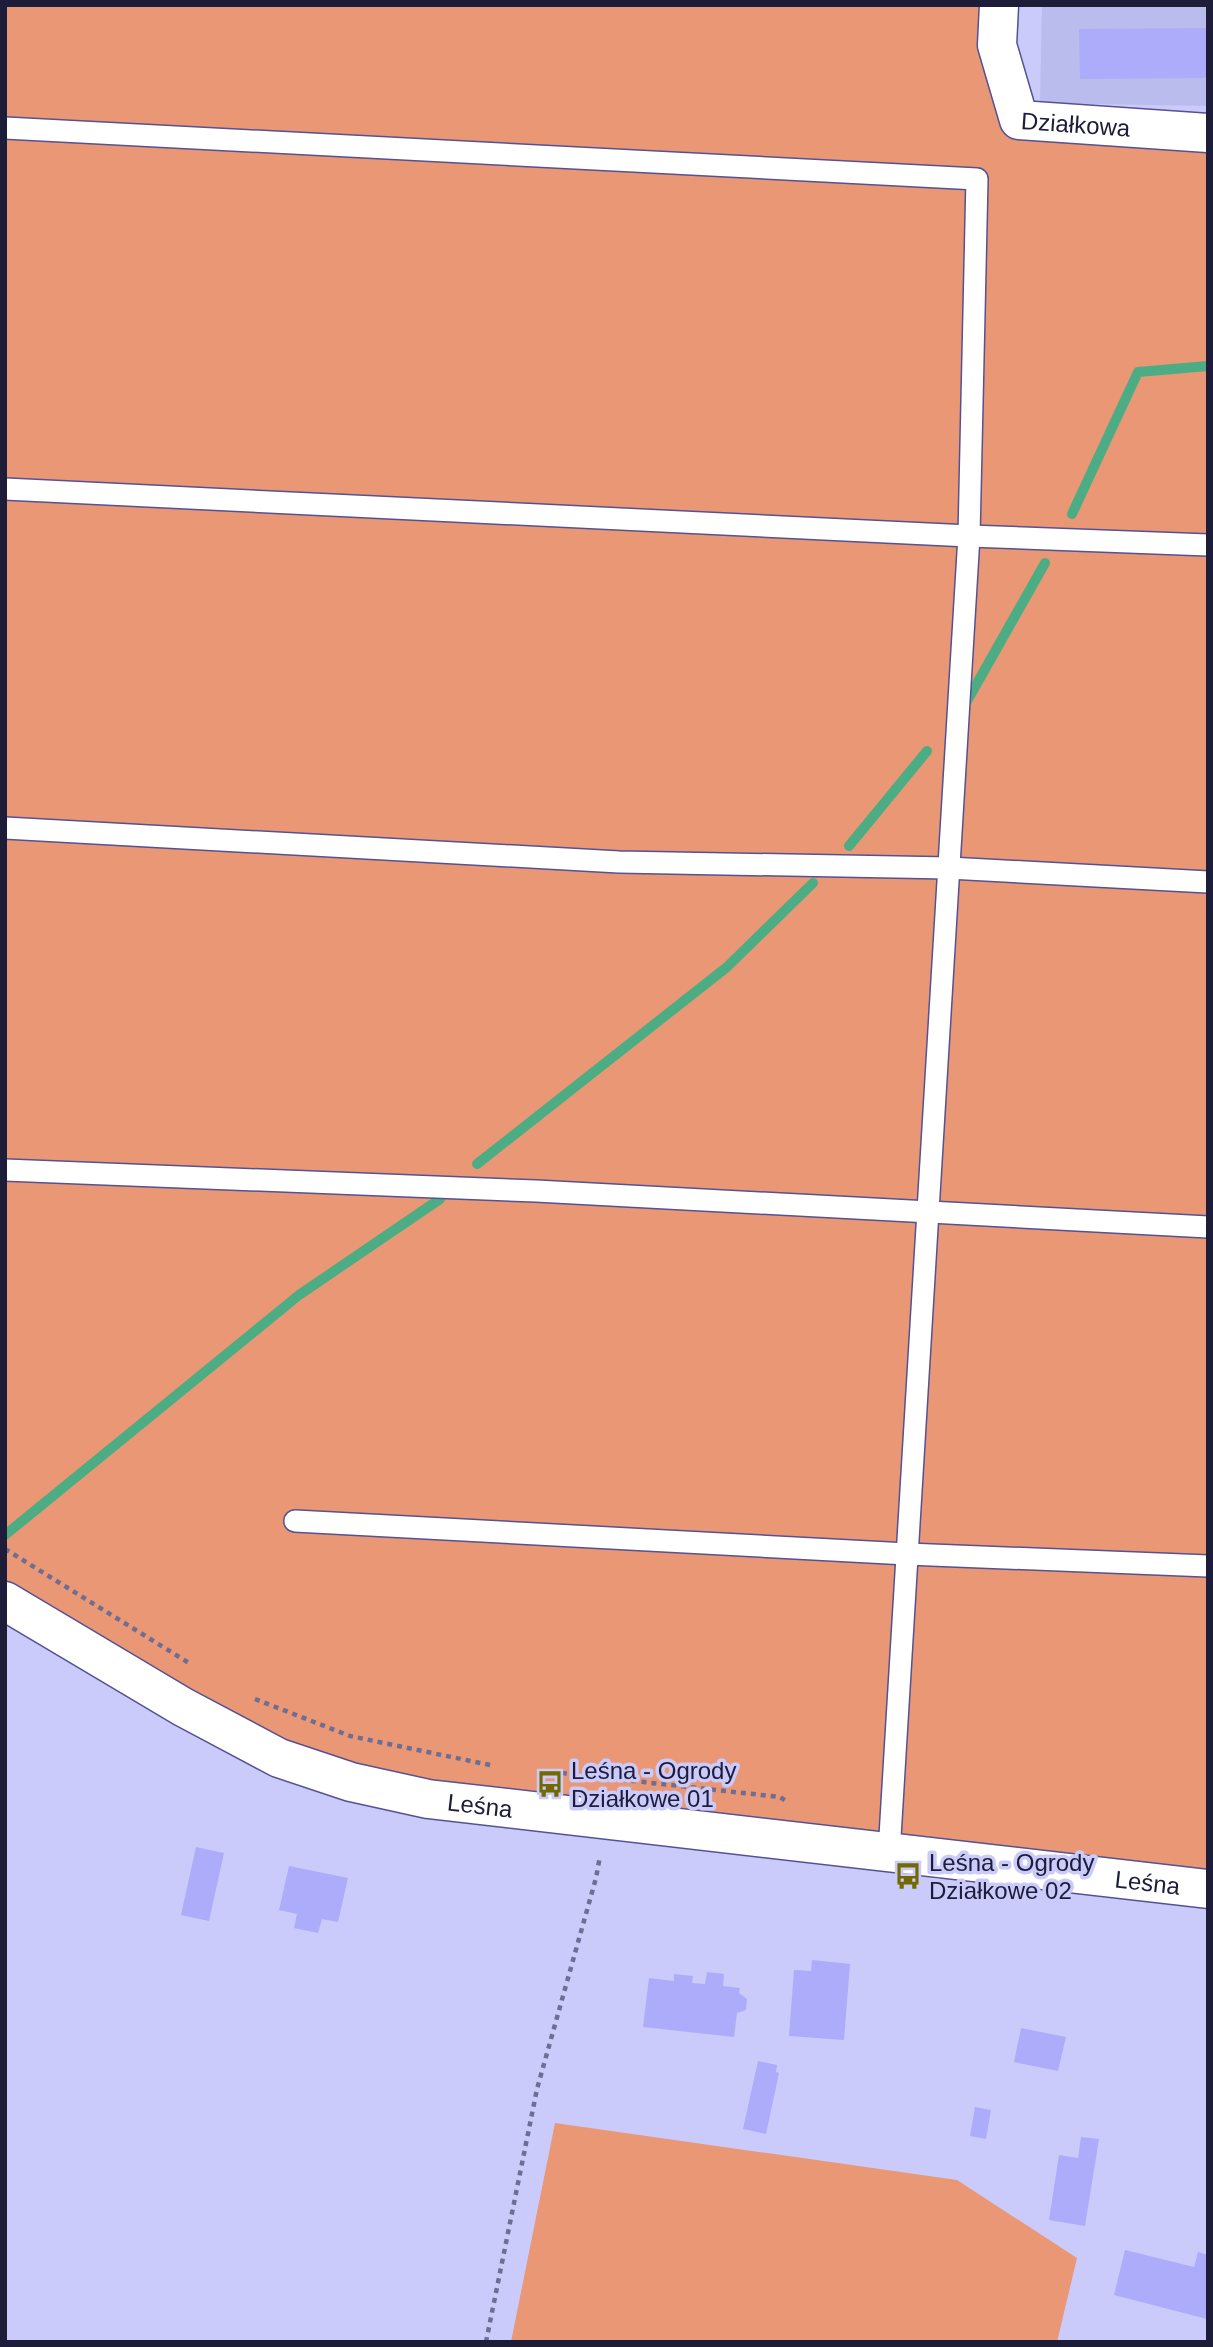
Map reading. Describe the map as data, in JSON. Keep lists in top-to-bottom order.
{
  "streets": {
    "street": ["Działkowa", "Leśna"]
  },
  "places": {
    "bus stop": ["Leśna - Ogrody Działkowe 01", "Leśna - Ogrody Działkowe 02"]
  }
}
